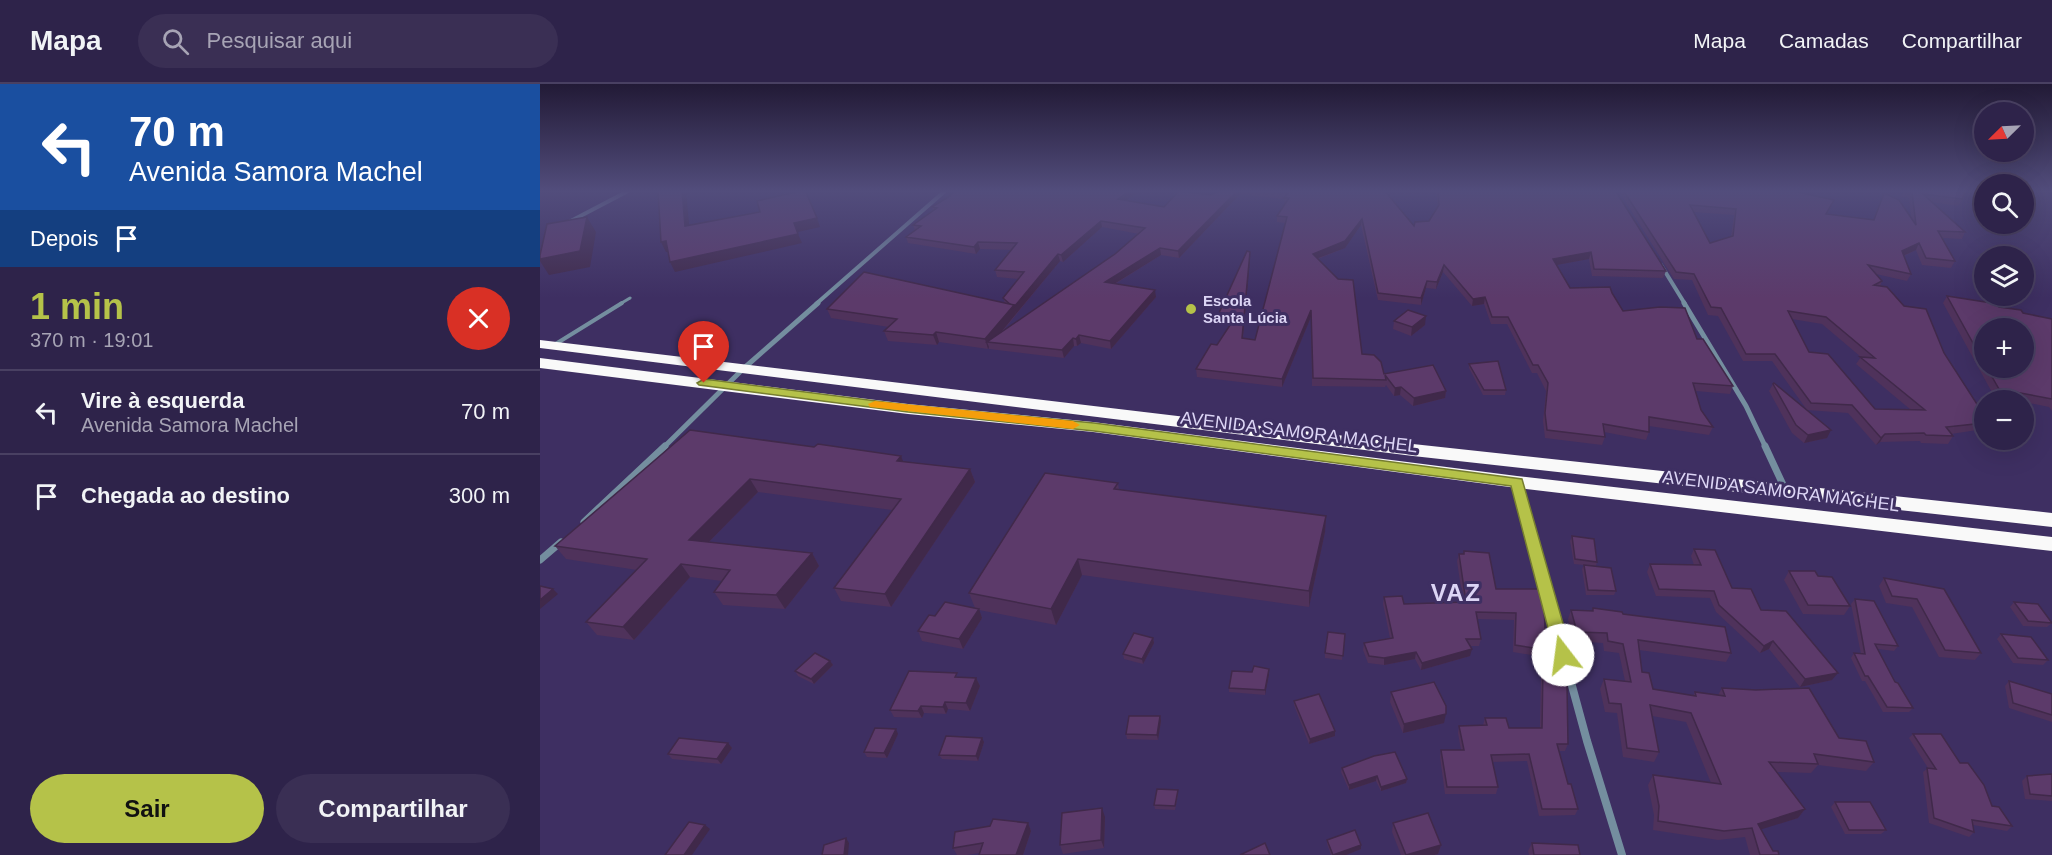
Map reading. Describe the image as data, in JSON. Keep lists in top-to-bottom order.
{
  "streets": {
    "highway": ["AVENIDA SAMORA MACHEL"]
  },
  "districts": ["VAZ"],
  "places": ["Escola Santa Lúcia"],
  "north": "bottom left",
  "page": {
    "header": "Mapa",
    "search": "Pesquisar aqui",
    "nav": ["Mapa", "Camadas", "Compartilhar"],
    "turn": ["70 m", "Avenida Samora Machel"],
    "map_buttons": ["+", "−"],
    "then": "Depois",
    "heading": ["1 min", "370 m · 19:01"],
    "list": [
      {
        "name": "Vire à esquerda",
        "note": "Avenida Samora Machel",
        "value": "70 m"
      },
      {
        "name": "Chegada ao destino",
        "value": "300 m"
      }
    ],
    "buttons": ["Sair", "Compartilhar"]
  }
}
